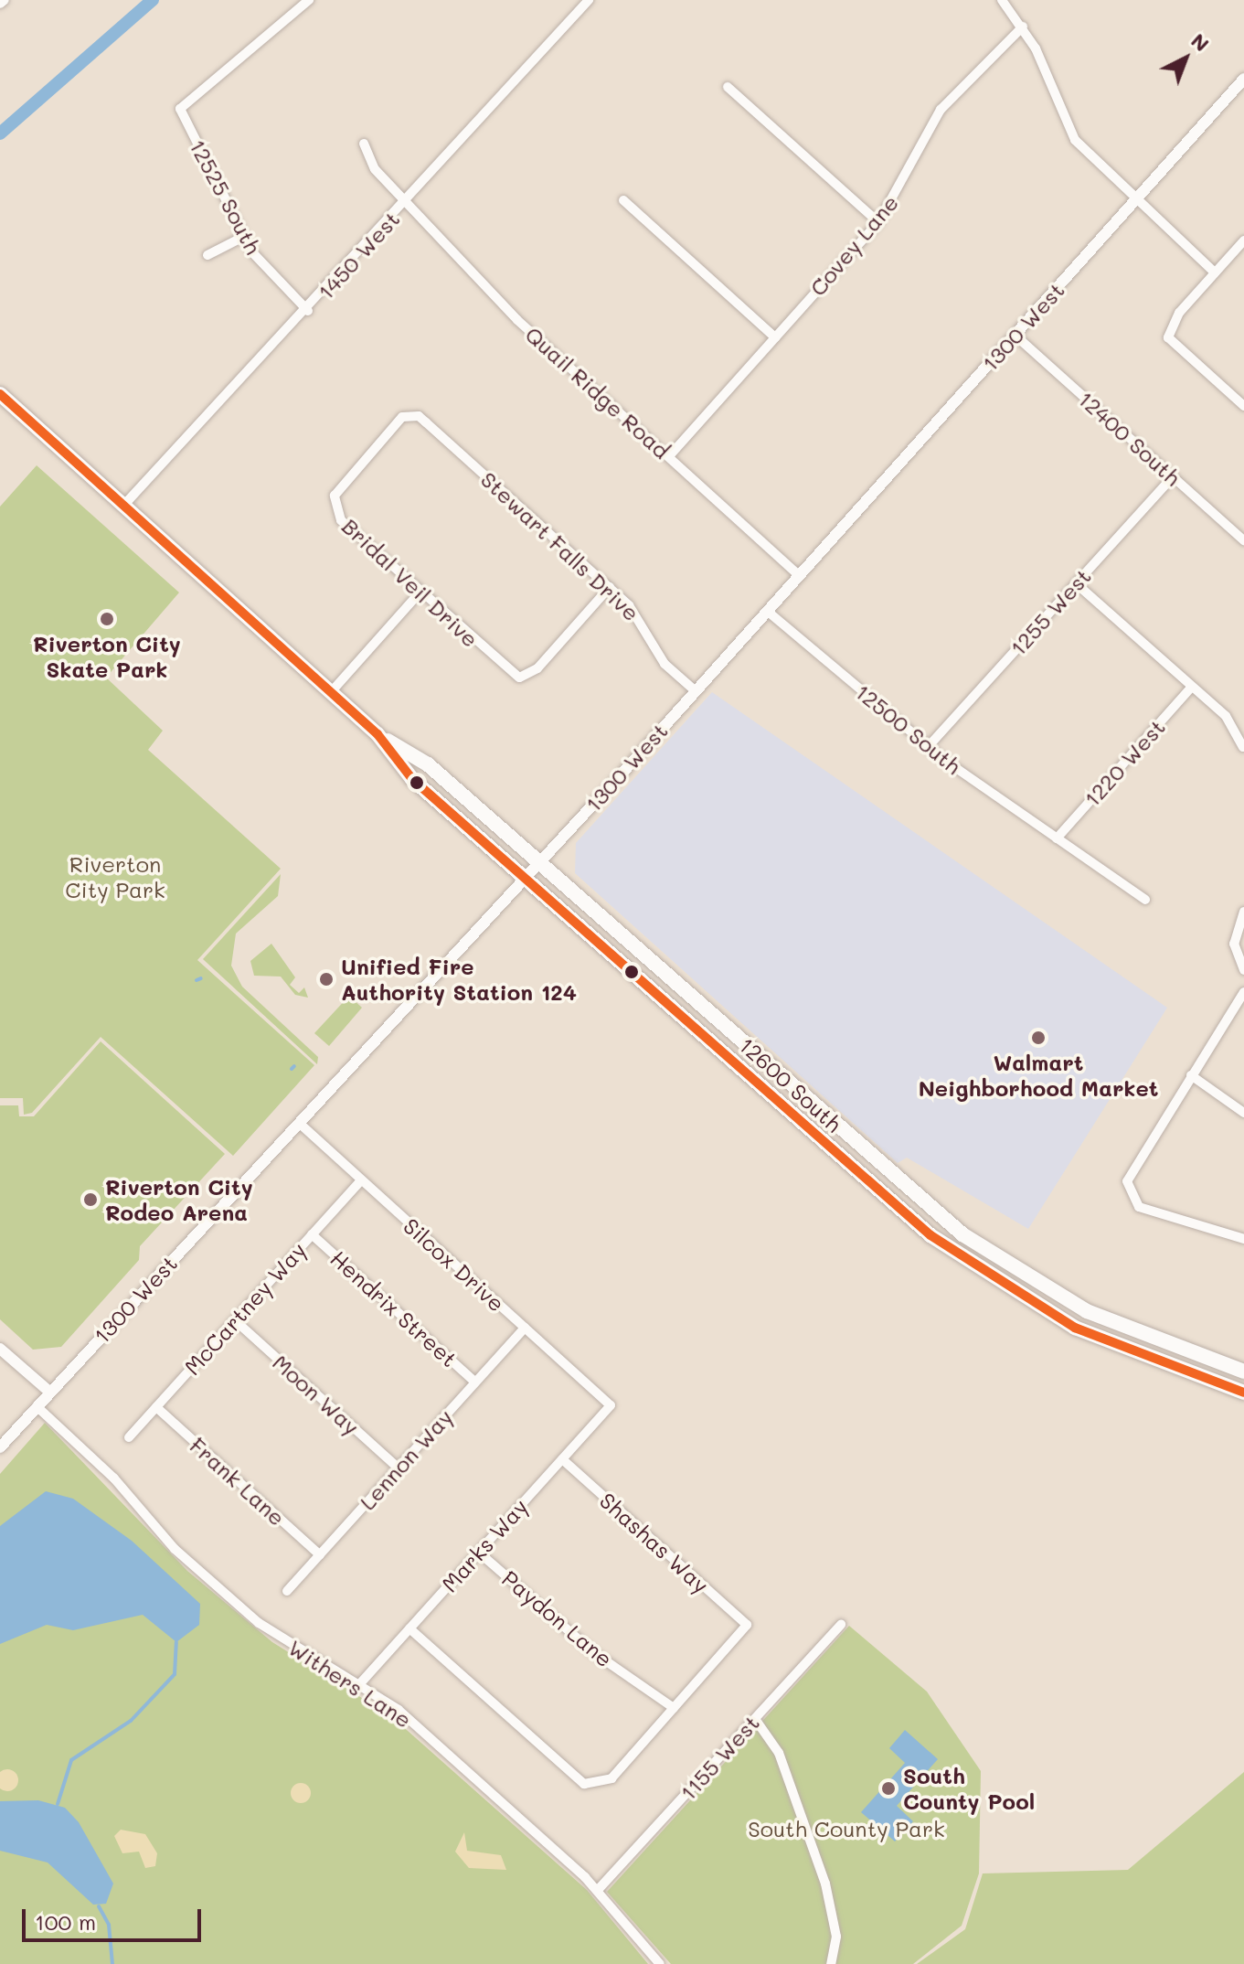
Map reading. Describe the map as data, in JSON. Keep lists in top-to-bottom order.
{
  "streets": {
    "main road": ["12600 South"],
    "street": [
      "12525 South",
      "Covey Lane",
      "1450 West",
      "1300 West",
      "Quail Ridge Road",
      "12400 South",
      "Stewart Falls Drive",
      "Bridal Veil Drive",
      "1255 West",
      "12500 South",
      "1220 West",
      "Silcox Drive",
      "McCartney Way",
      "Hendrix Street",
      "Moon Way",
      "Lennon Way",
      "Frank Lane",
      "Shashas Way",
      "Marks Way",
      "Paydon Lane",
      "Withers Lane",
      "1155 West"
    ]
  },
  "crossings": [
    ["12525 South", "1450 West"],
    ["Covey Lane", "Quail Ridge Road"],
    ["1450 West", "Quail Ridge Road"],
    ["1450 West", "12600 South"],
    ["1300 West", "Quail Ridge Road"],
    ["1300 West", "12400 South"],
    ["1300 West", "Stewart Falls Drive"],
    ["1300 West", "12500 South"],
    ["1300 West", "12600 South"],
    ["1300 West", "Silcox Drive"],
    ["1300 West", "Withers Lane"],
    ["12400 South", "1255 West"],
    ["Stewart Falls Drive", "Bridal Veil Drive"],
    ["1255 West", "12500 South"],
    ["12500 South", "1220 West"],
    ["Silcox Drive", "McCartney Way"],
    ["Silcox Drive", "Lennon Way"],
    ["Silcox Drive", "Marks Way"],
    ["McCartney Way", "Hendrix Street"],
    ["McCartney Way", "Moon Way"],
    ["McCartney Way", "Frank Lane"],
    ["Hendrix Street", "Lennon Way"],
    ["Moon Way", "Lennon Way"],
    ["Lennon Way", "Frank Lane"],
    ["Shashas Way", "Marks Way"],
    ["Shashas Way", "Paydon Lane"],
    ["Marks Way", "Paydon Lane"],
    ["Marks Way", "Withers Lane"],
    ["Withers Lane", "1155 West"]
  ],
  "parks": ["Riverton City Park", "South County Park"],
  "places": [
    "Riverton City Skate Park",
    "Unified Fire Authority Station 124",
    "Walmart Neighborhood Market",
    "Riverton City Rodeo Arena",
    "South County Pool"
  ],
  "scale_bar": "100 m",
  "north": "top right"
}
